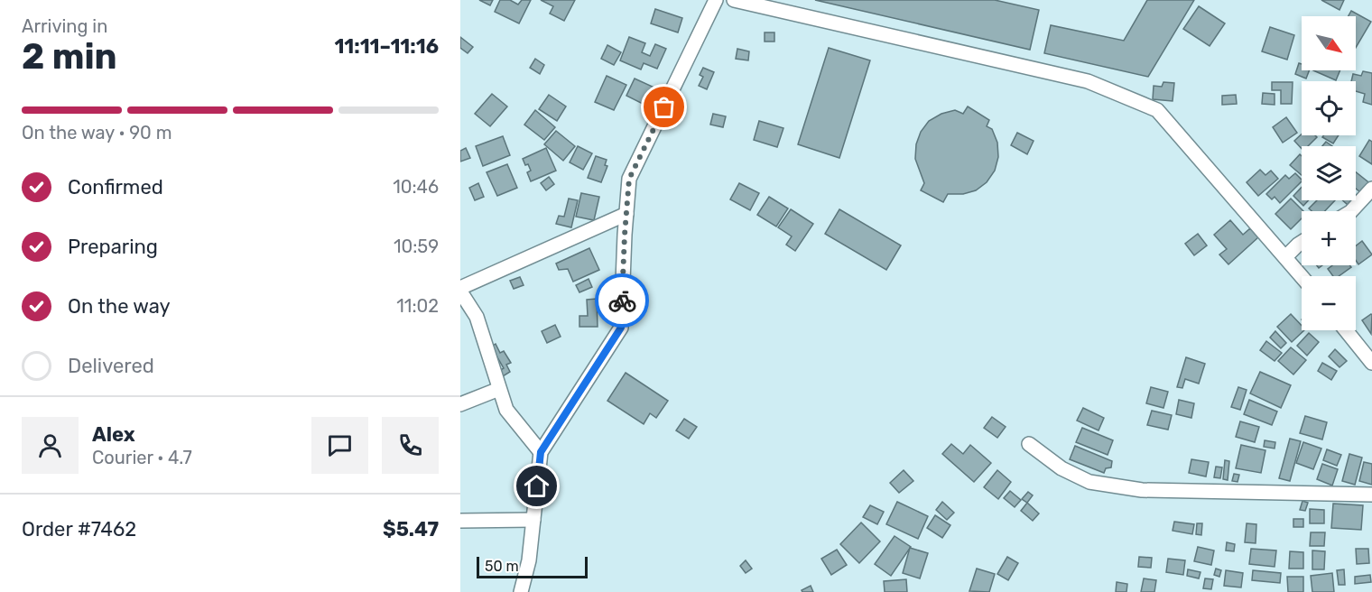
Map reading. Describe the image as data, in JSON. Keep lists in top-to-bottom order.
{
  "scale_bar": "50 m",
  "north": "bottom right",
  "page": {
    "heading": ["2 min", "Arriving in", "11:11–11:16"],
    "panel": [
      "Alex",
      "Courier · 4.7",
      "Order #7462",
      "$5.47"
    ],
    "map_buttons": ["+", "−"],
    "bar": "On the way · 90 m",
    "list": [
      ["Confirmed", "10:46"],
      ["Preparing", "10:59"],
      ["On the way", "11:02"],
      "Delivered"
    ],
    "scale": "50 m"
  }
}
